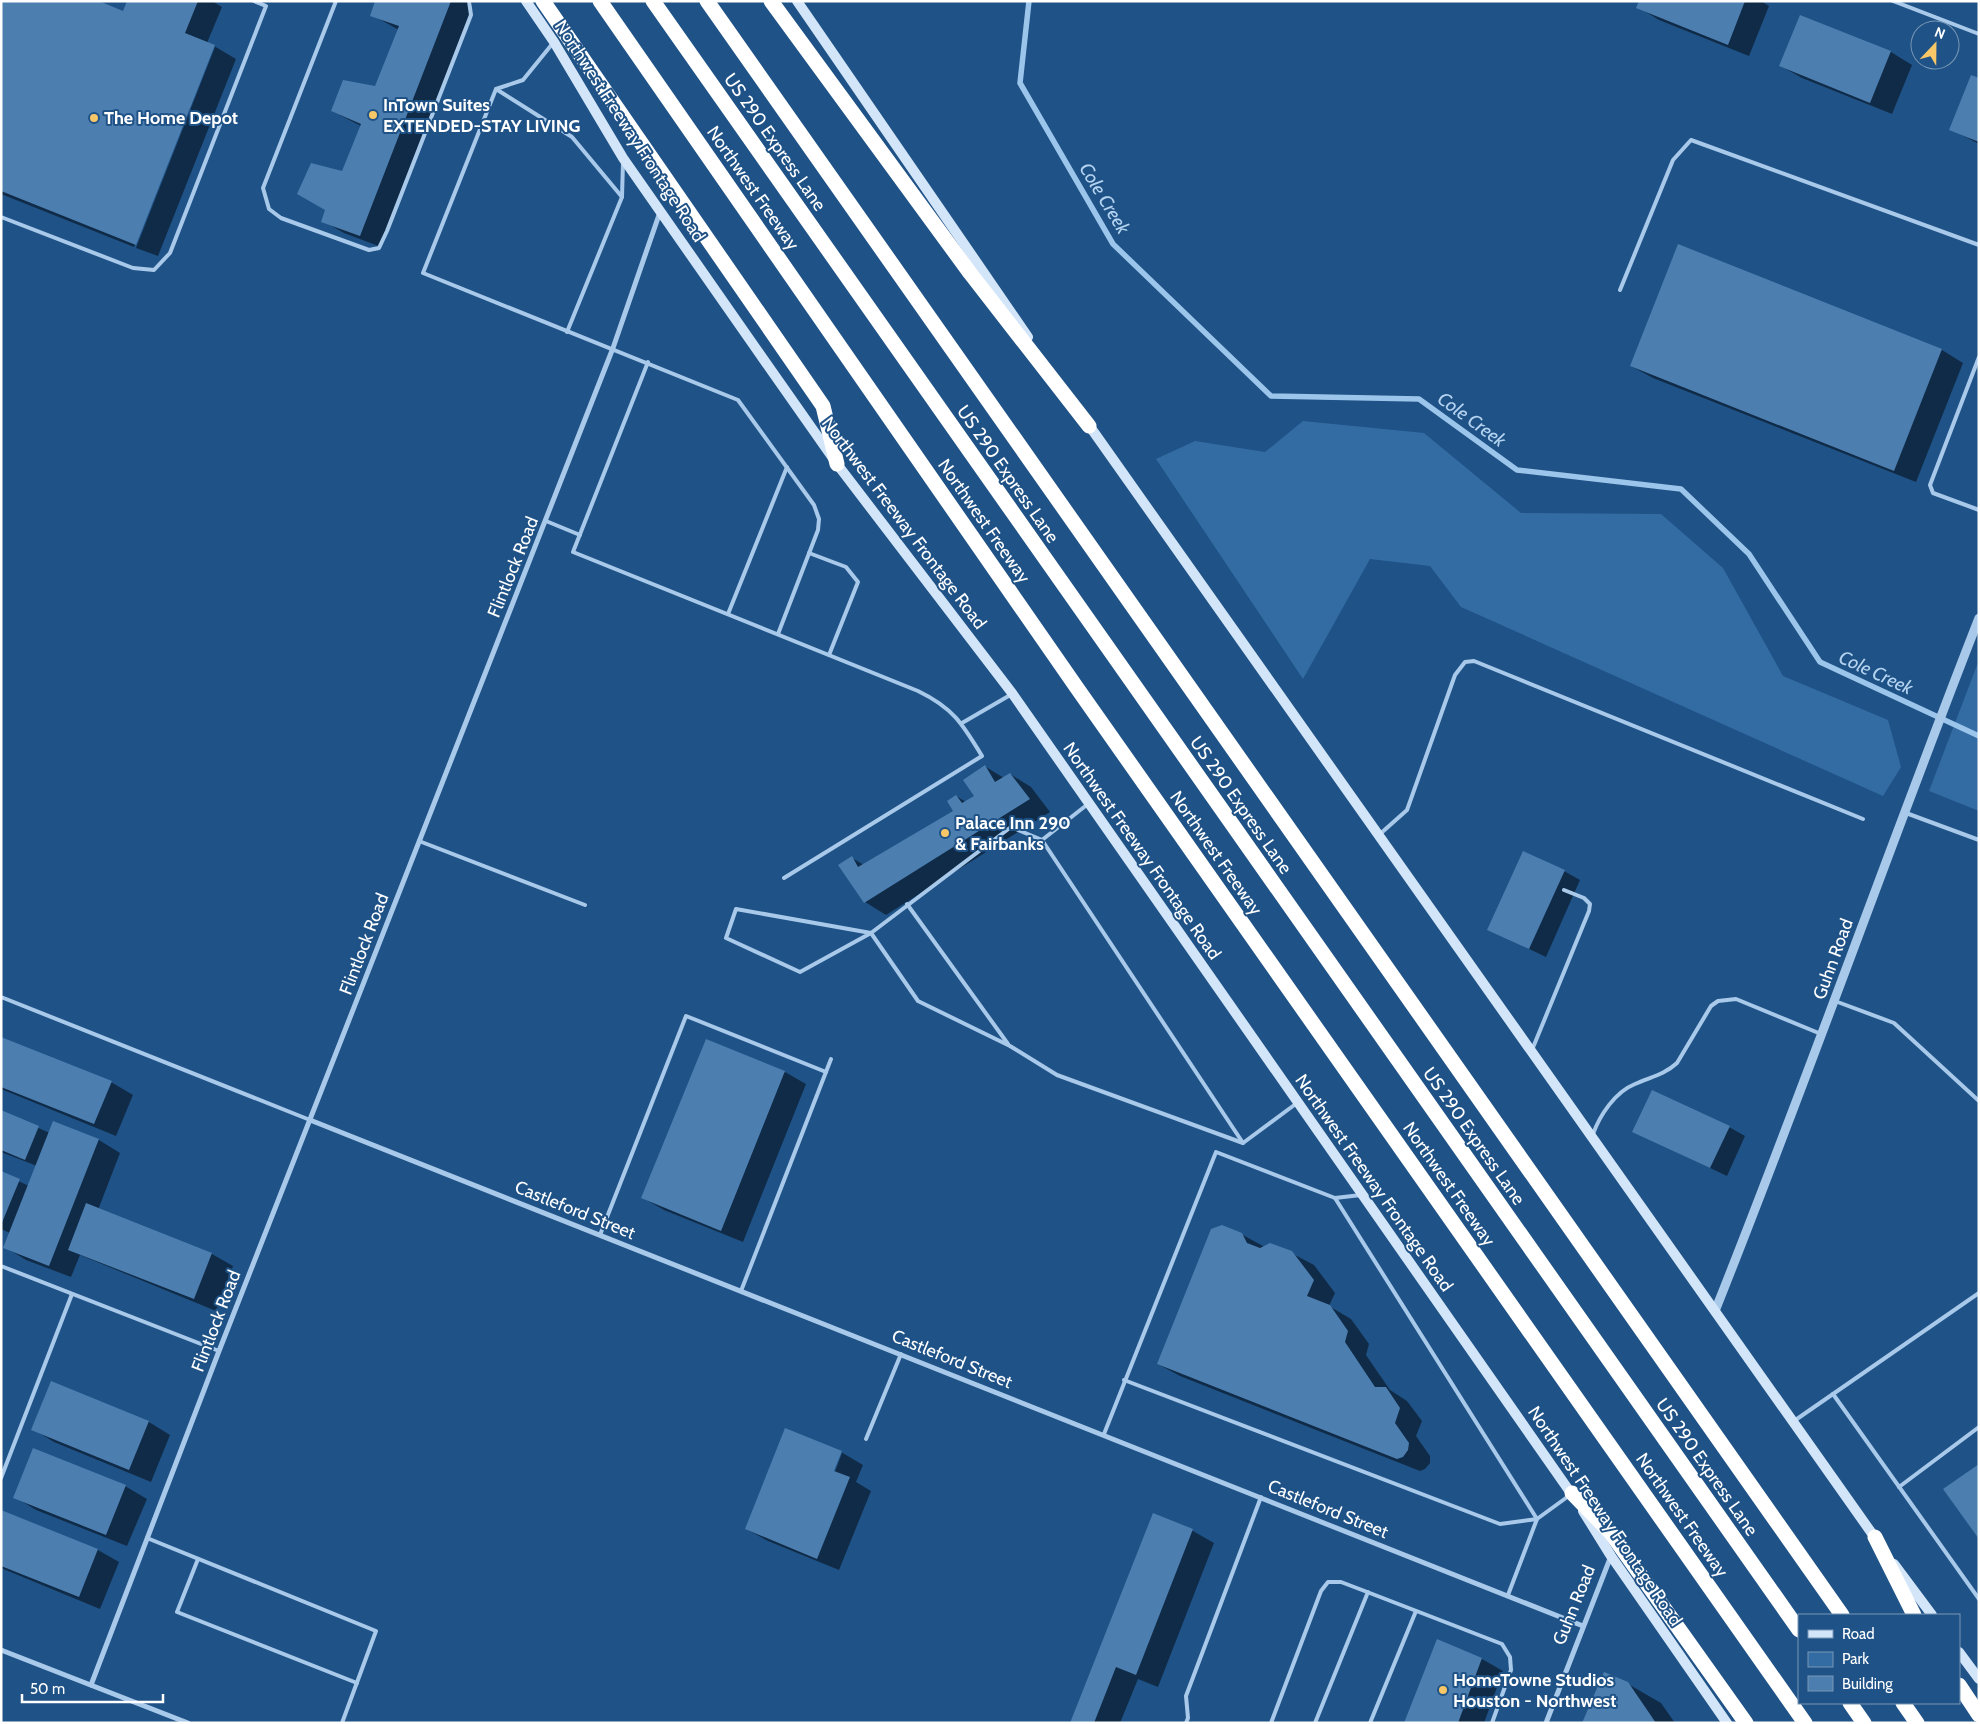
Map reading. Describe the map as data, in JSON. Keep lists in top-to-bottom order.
{
  "streets": {
    "highway": ["US 290 Express Lane", "Northwest Freeway"],
    "main road": ["Northwest Freeway Frontage Road"],
    "street": ["Flintlock Road", "Guhn Road", "Castleford Street"]
  },
  "crossings": [
    ["Northwest Freeway Frontage Road", "Flintlock Road"],
    ["Northwest Freeway Frontage Road", "Guhn Road"],
    ["Flintlock Road", "Castleford Street"],
    ["Guhn Road", "Castleford Street"]
  ],
  "water": ["Cole Creek"],
  "places": [
    "InTown Suites EXTENDED-STAY LIVING",
    "The Home Depot",
    "Palace Inn 290 & Fairbanks",
    "HomeTowne Studios Houston - Northwest"
  ],
  "legend": ["Road", "Park", "Building"],
  "scale_bar": "50 m",
  "north": "top"
}
